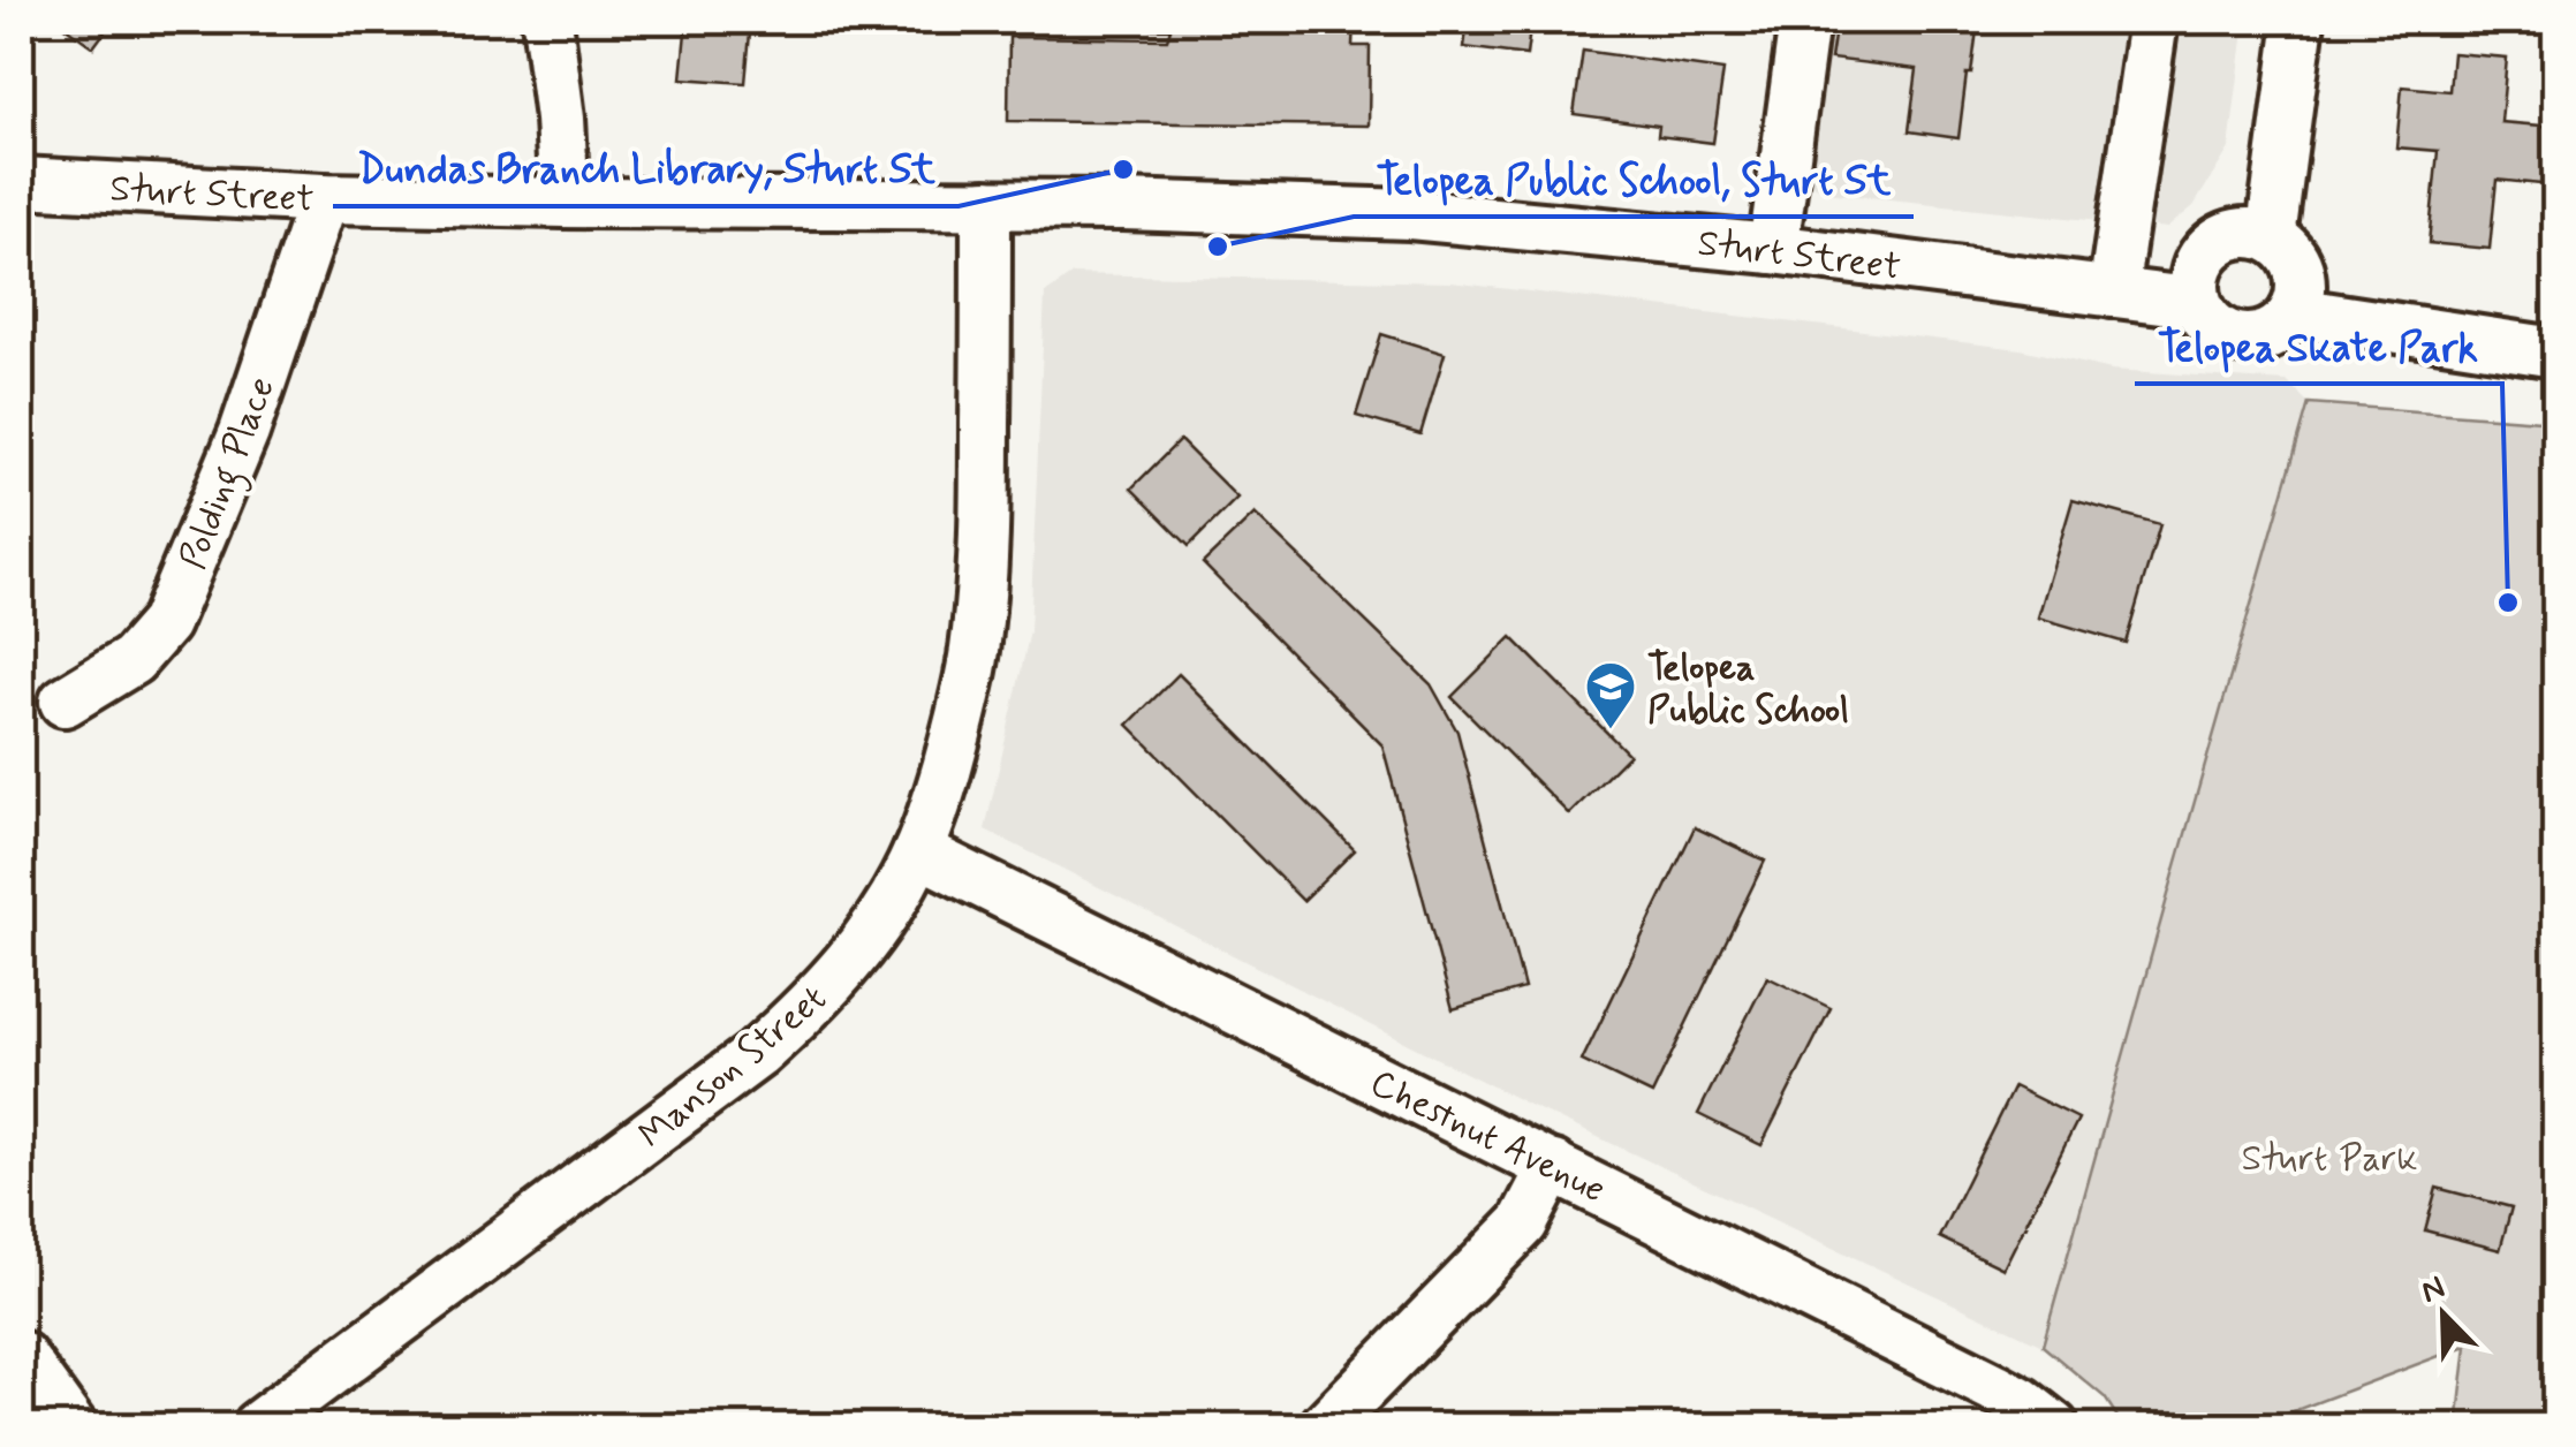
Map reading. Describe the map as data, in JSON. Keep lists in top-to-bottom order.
{
  "streets": {
    "street": [
      "Sturt Street",
      "Polding Place",
      "Manson Street",
      "Chestnut Avenue"
    ]
  },
  "crossings": [
    ["Sturt Street", "Polding Place"],
    ["Sturt Street", "Manson Street"],
    ["Manson Street", "Chestnut Avenue"]
  ],
  "parks": ["Sturt Park"],
  "places": {
    "other": ["Dundas Branch Library, Sturt St", "Telopea Public School, Sturt St", "Telopea Skate Park"],
    "school or university": ["Telopea Public School"]
  },
  "north": "top left"
}
